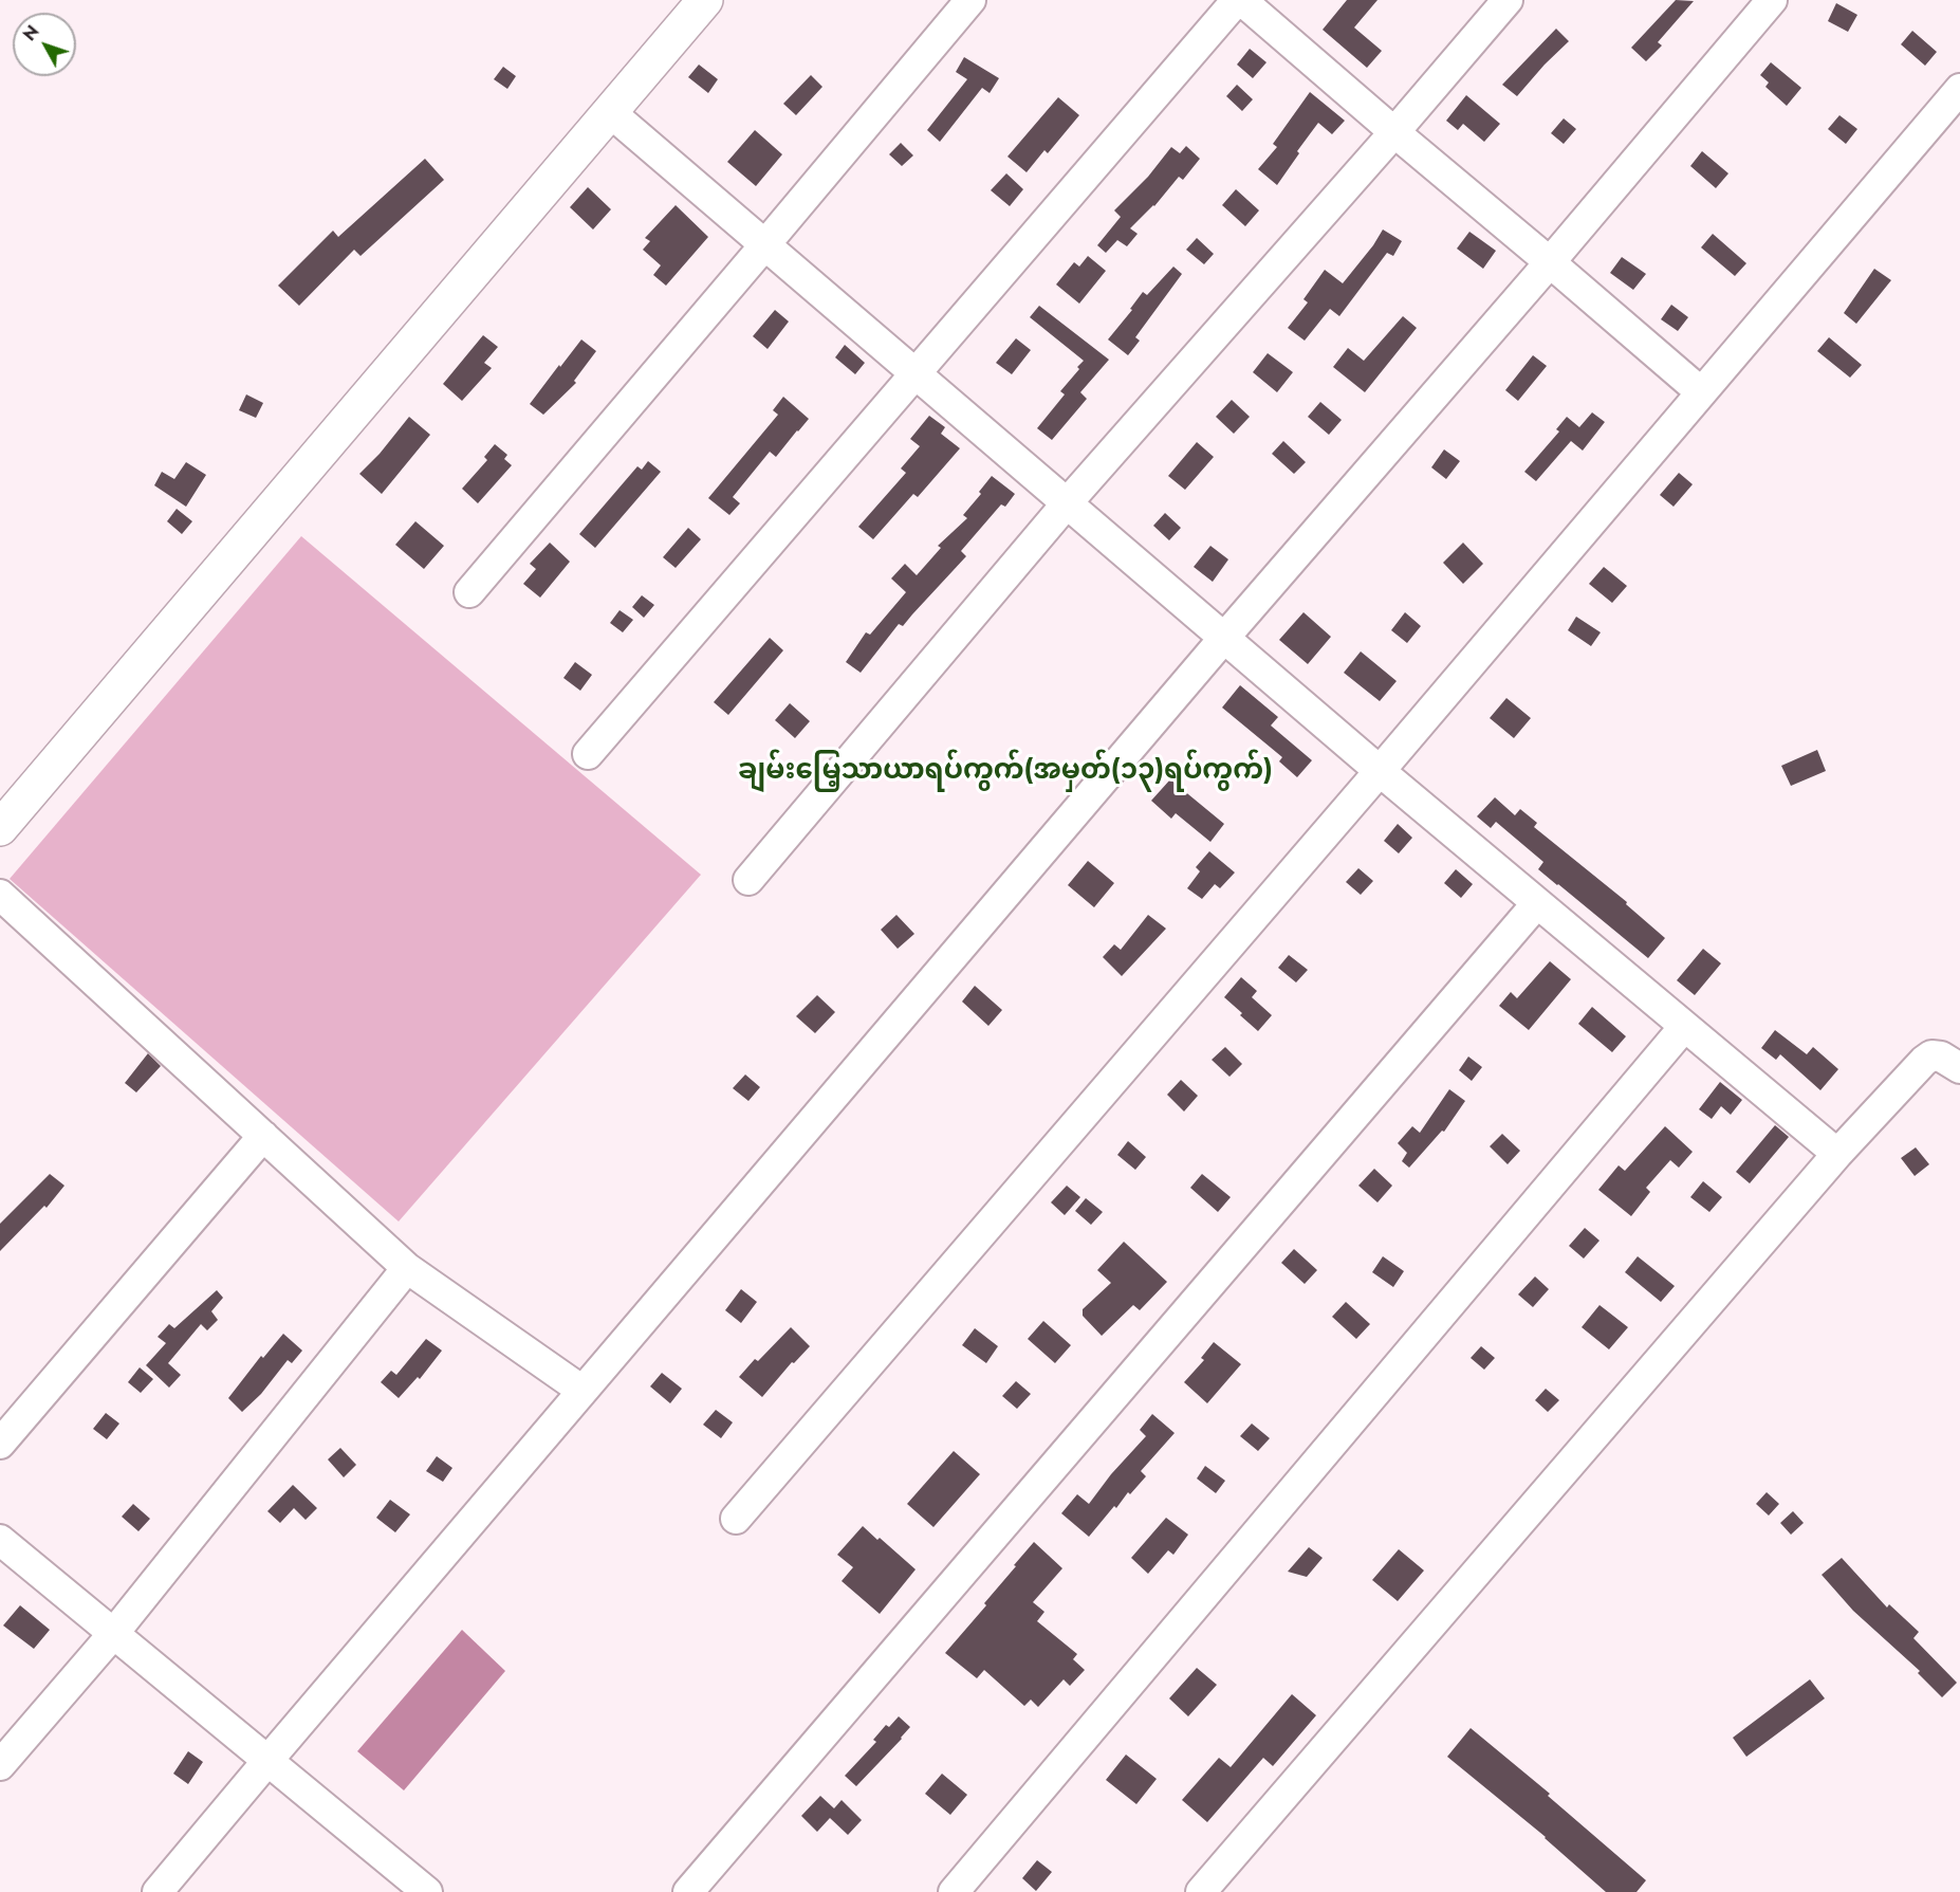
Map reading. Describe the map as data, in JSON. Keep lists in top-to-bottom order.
{
  "districts": ["ချမ်းမြေ့သာယာရပ်ကွက်(အမှတ်(၁၃)ရပ်ကွက်)"],
  "north": "top left"
}
